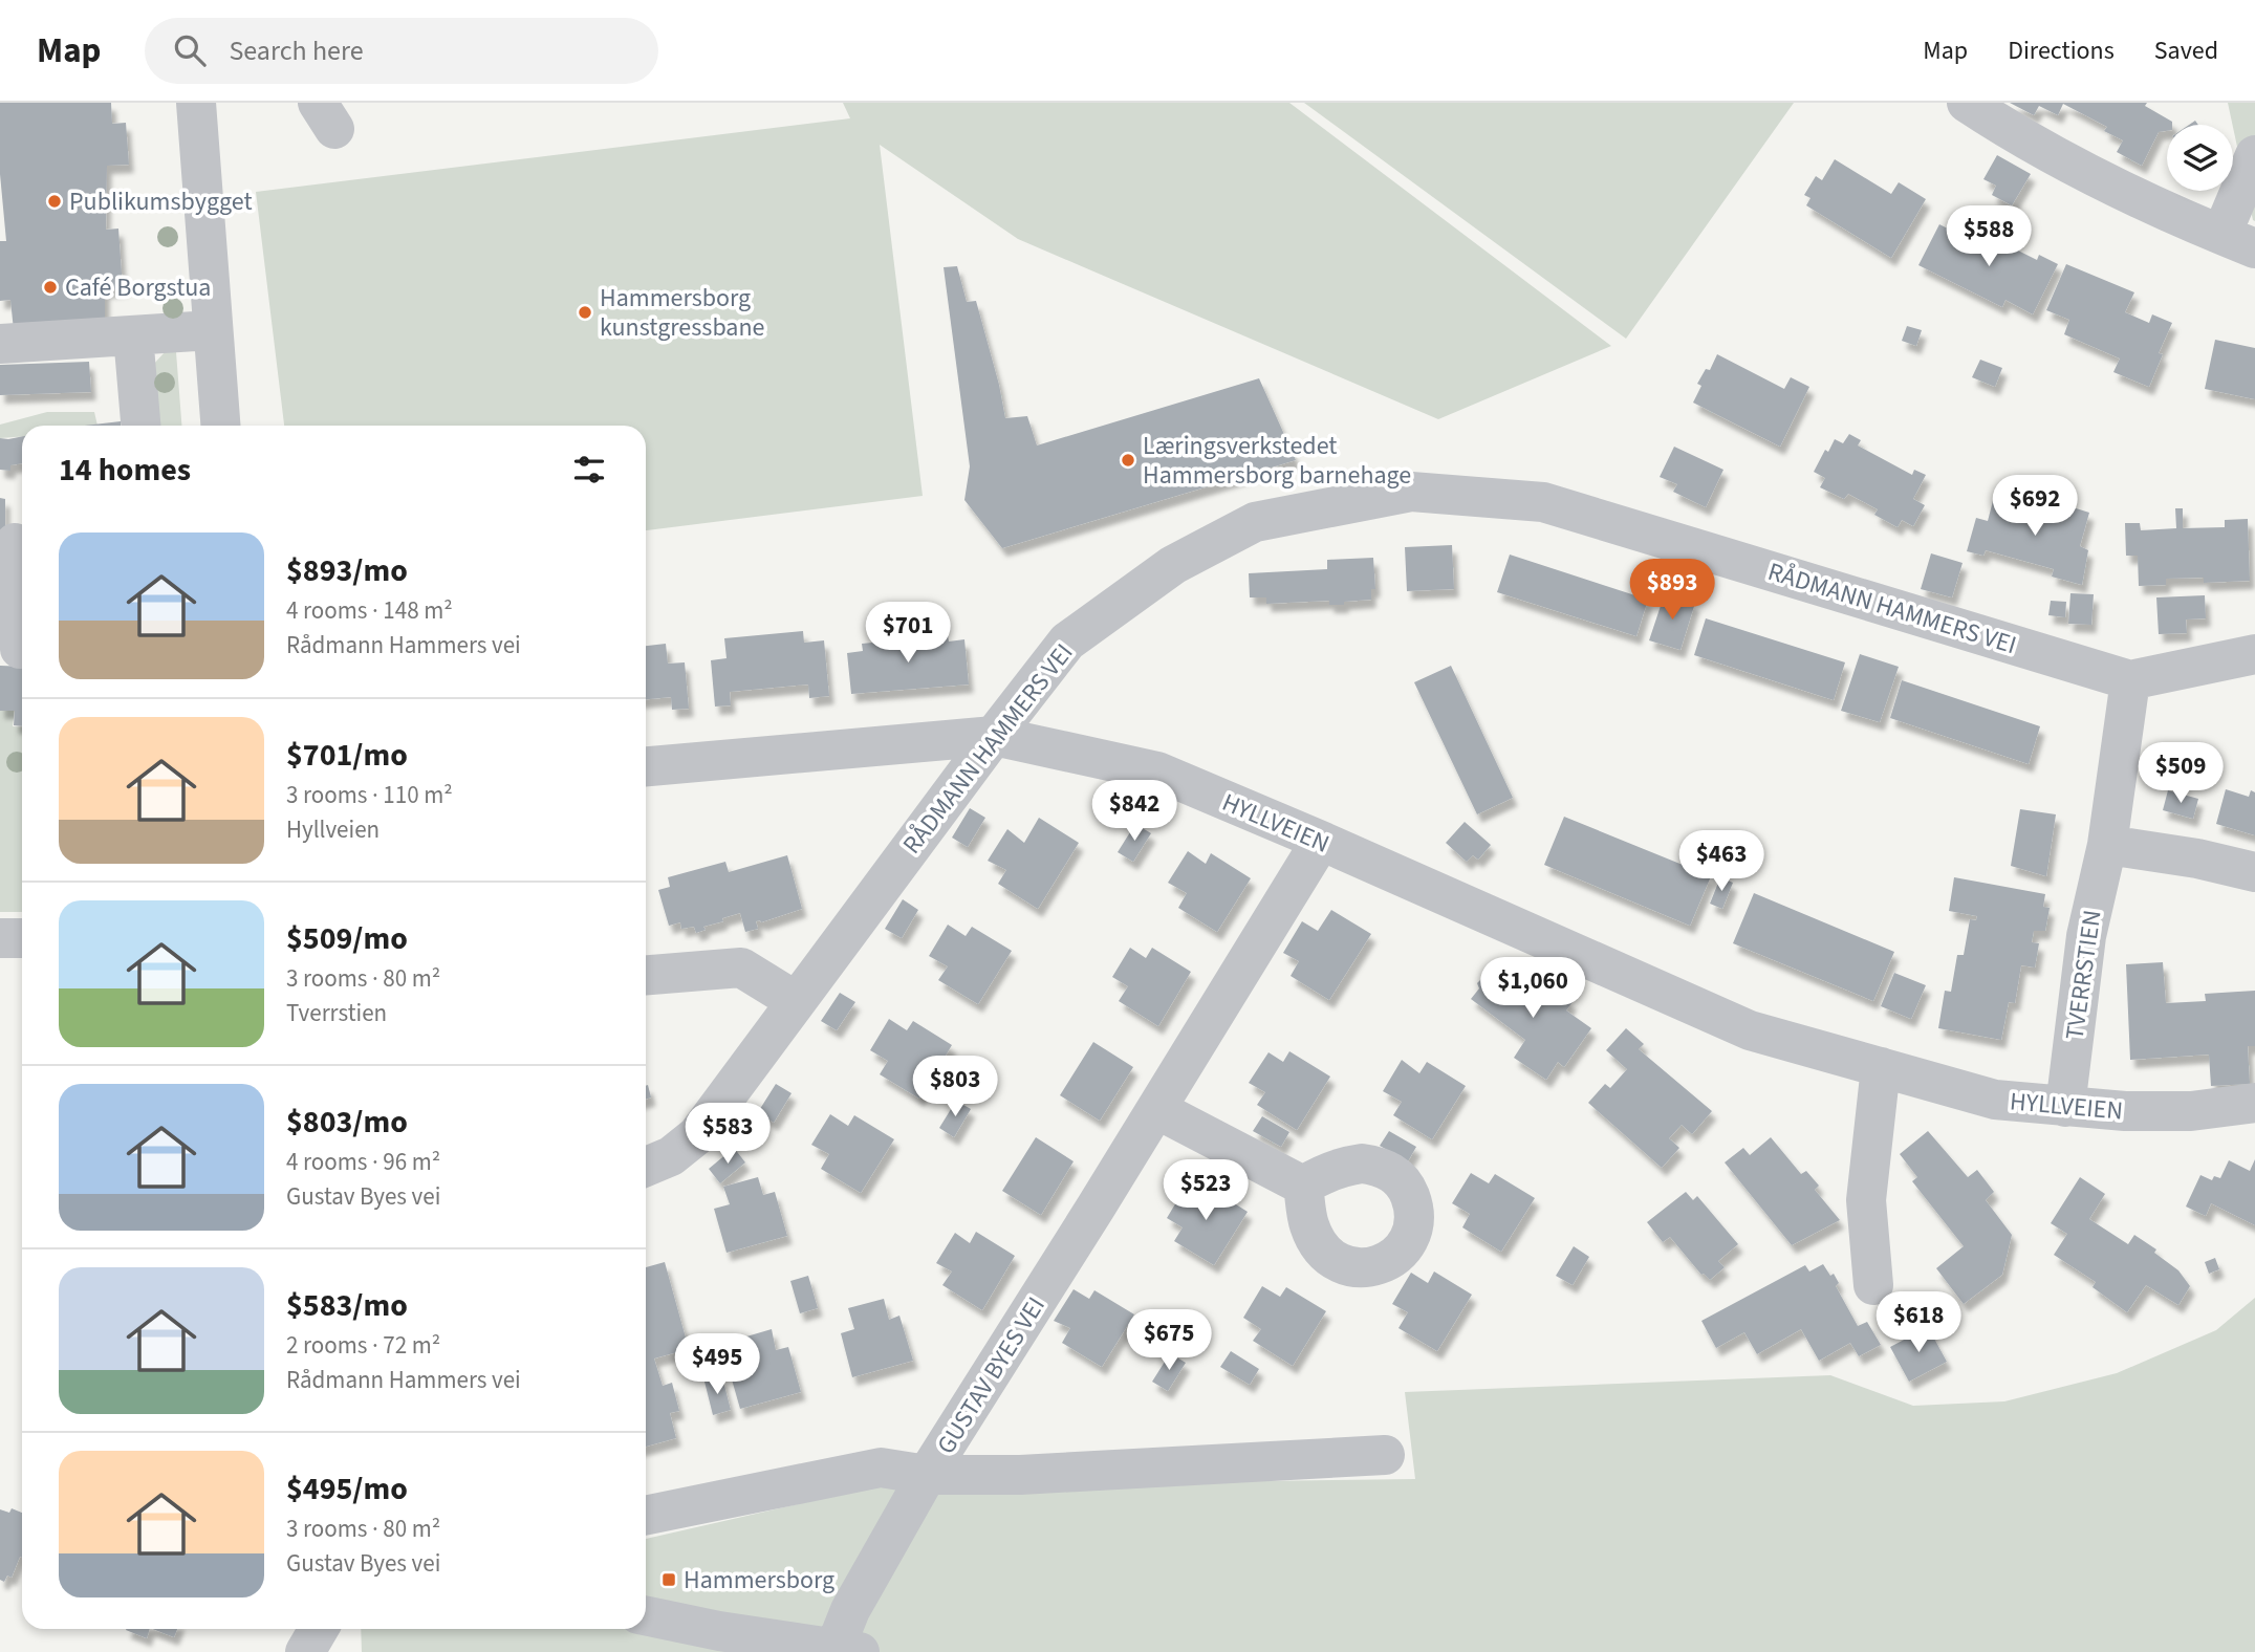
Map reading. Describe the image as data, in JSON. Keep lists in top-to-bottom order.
{
  "streets": {
    "street": [
      "RÅDMANN HAMMERS VEI",
      "HYLLVEIEN",
      "TVERRSTIEN",
      "GUSTAV BYES VEI"
    ]
  },
  "crossings": [
    ["RÅDMANN HAMMERS VEI", "HYLLVEIEN"],
    ["RÅDMANN HAMMERS VEI", "TVERRSTIEN"],
    ["HYLLVEIEN", "TVERRSTIEN"],
    ["HYLLVEIEN", "GUSTAV BYES VEI"]
  ],
  "places": {
    "other": [
      "Publikumsbygget",
      "Café Borgstua",
      "Hammersborg kunstgressbane",
      "Læringsverkstedet Hammersborg barnehage"
    ],
    "transit": ["Hammersborg"]
  },
  "page": {
    "header": "Map",
    "search": "Search here",
    "nav": ["Map", "Directions", "Saved"],
    "price": [
      "$588",
      "$692",
      "$893",
      "$701",
      "$509",
      "$842",
      "$463",
      "$1,060",
      "$803",
      "$583",
      "$523",
      "$618",
      "$675",
      "$495"
    ],
    "heading": "14 homes",
    "list": [
      {
        "name": "$893/mo",
        "note": "4 rooms · 148 m² · Rådmann Hammers vei"
      },
      {
        "name": "$701/mo",
        "note": "3 rooms · 110 m² · Hyllveien"
      },
      {
        "name": "$509/mo",
        "note": "3 rooms · 80 m² · Tverrstien"
      },
      {
        "name": "$803/mo",
        "note": "4 rooms · 96 m² · Gustav Byes vei"
      },
      {
        "name": "$583/mo",
        "note": "2 rooms · 72 m² · Rådmann Hammers vei"
      },
      {
        "name": "$495/mo",
        "note": "3 rooms · 80 m² · Gustav Byes vei"
      }
    ]
  }
}
